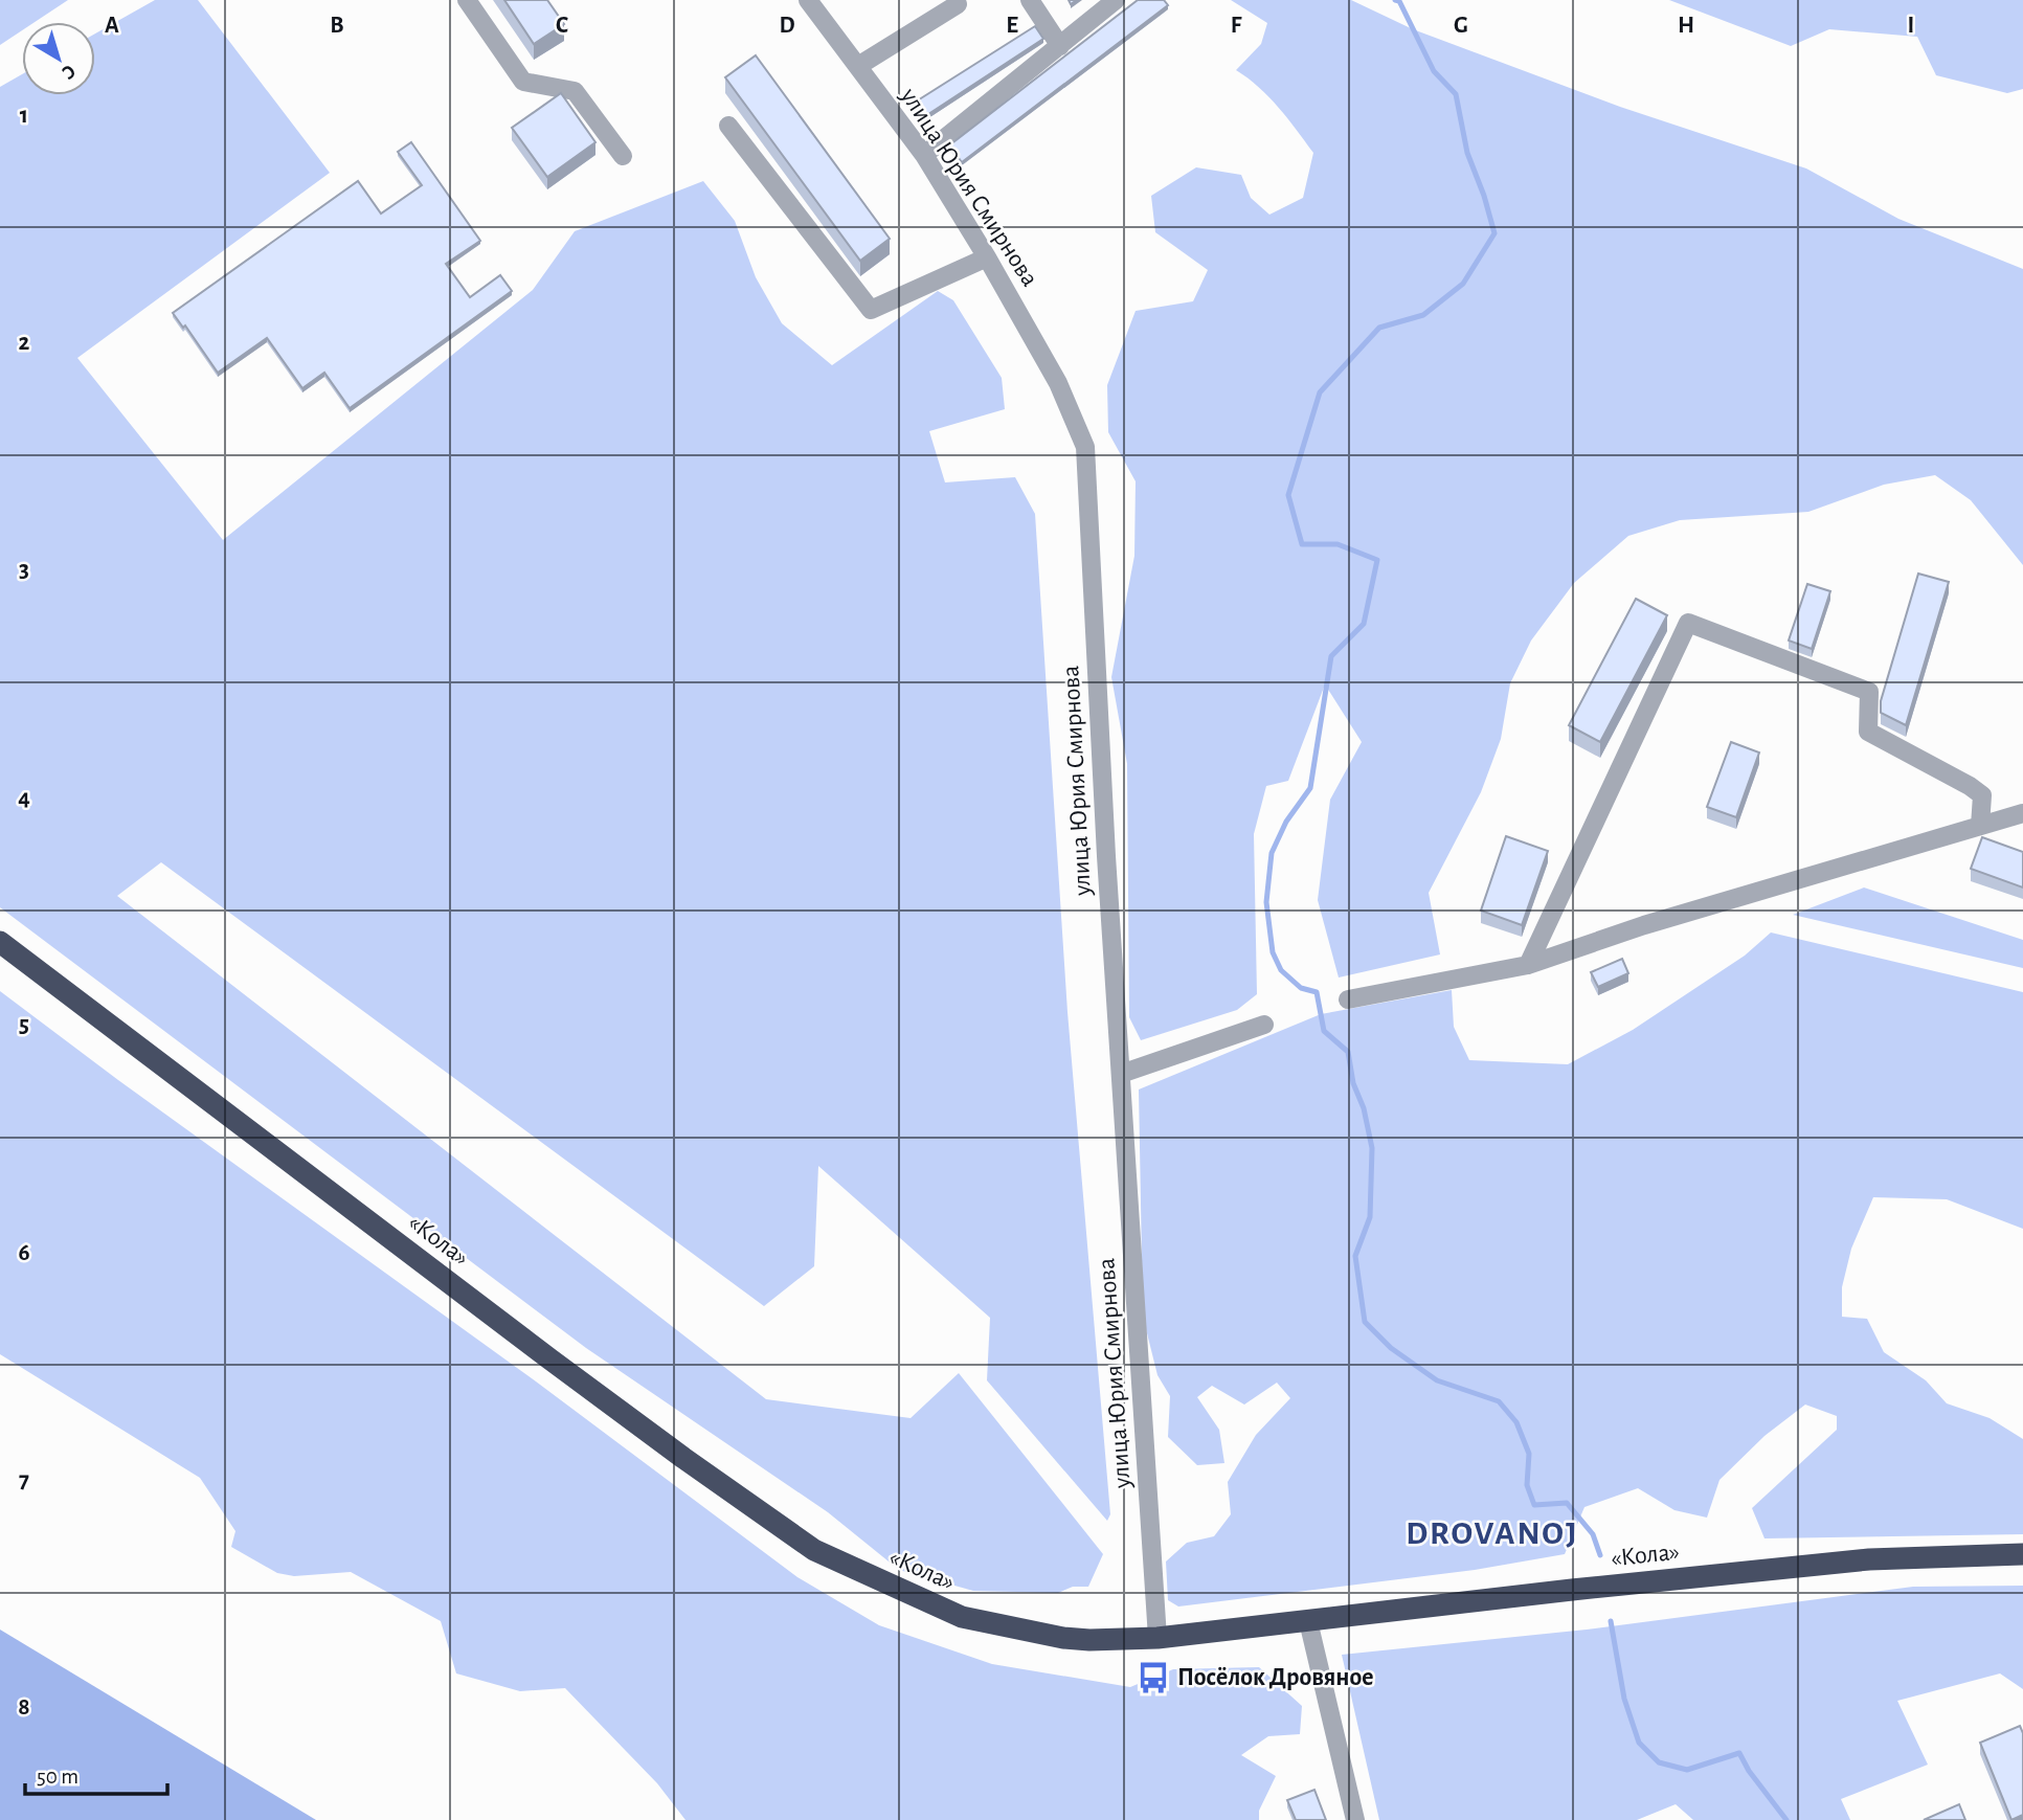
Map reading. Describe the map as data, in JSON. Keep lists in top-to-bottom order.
{
  "streets": {
    "highway": ["«Кола»"],
    "street": ["улица Юрия Смирнова"]
  },
  "crossings": [
    ["улица Юрия Смирнова", "«Кола»"]
  ],
  "districts": ["DROVANOJ"],
  "places": {
    "bus stop": ["Посёлок Дровяное"]
  },
  "scale_bar": "50 m",
  "north": "bottom right",
  "grid": {
    "columns": [
      "A",
      "B",
      "C",
      "D",
      "E",
      "F",
      "G",
      "H",
      "I"
    ],
    "rows": [
      "1",
      "2",
      "3",
      "4",
      "5",
      "6",
      "7",
      "8"
    ]
  }
}
